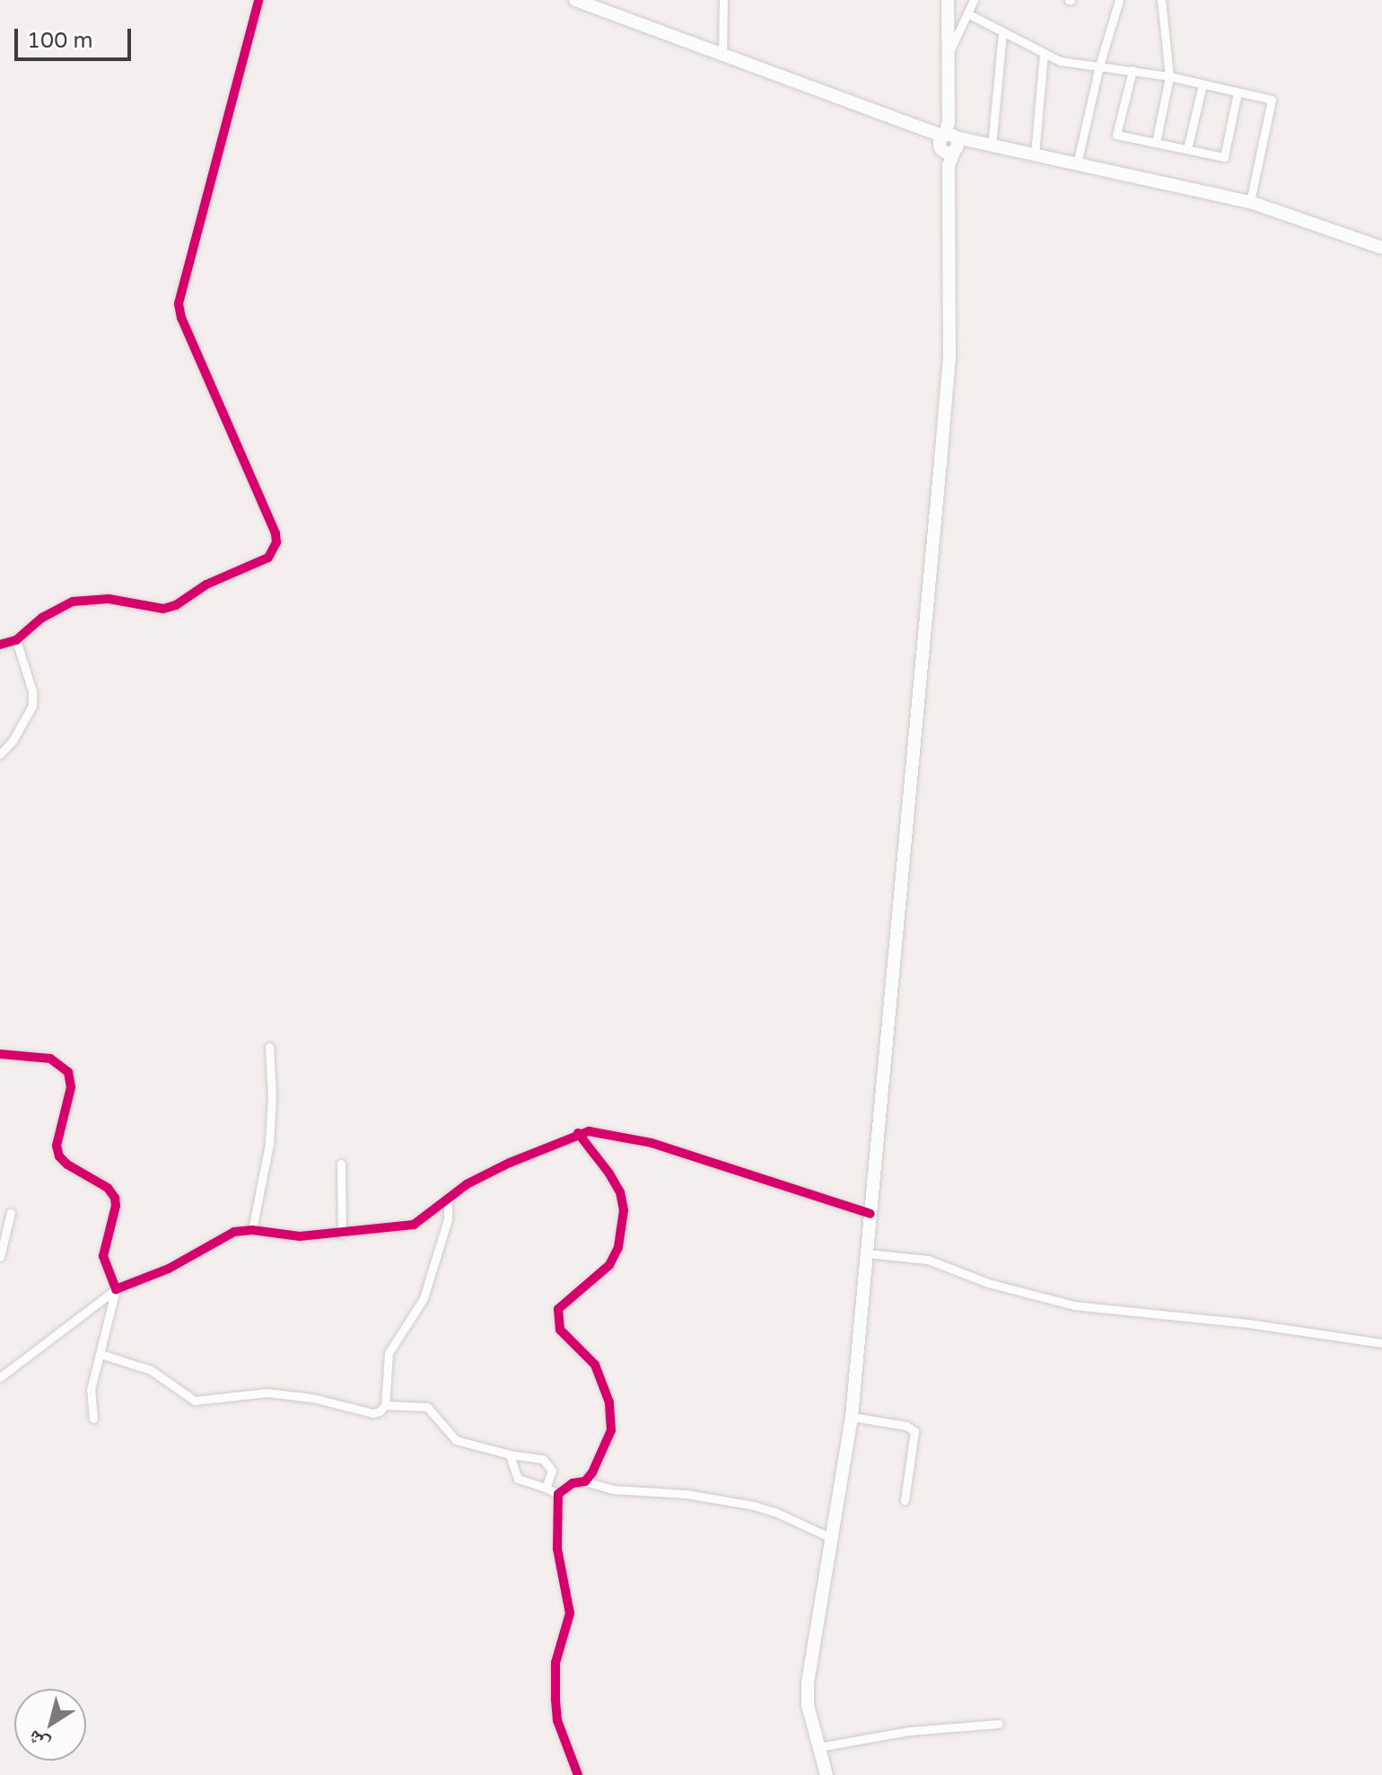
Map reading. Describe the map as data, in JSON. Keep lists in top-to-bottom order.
{
  "scale_bar": "100 m",
  "north": "bottom left"
}
